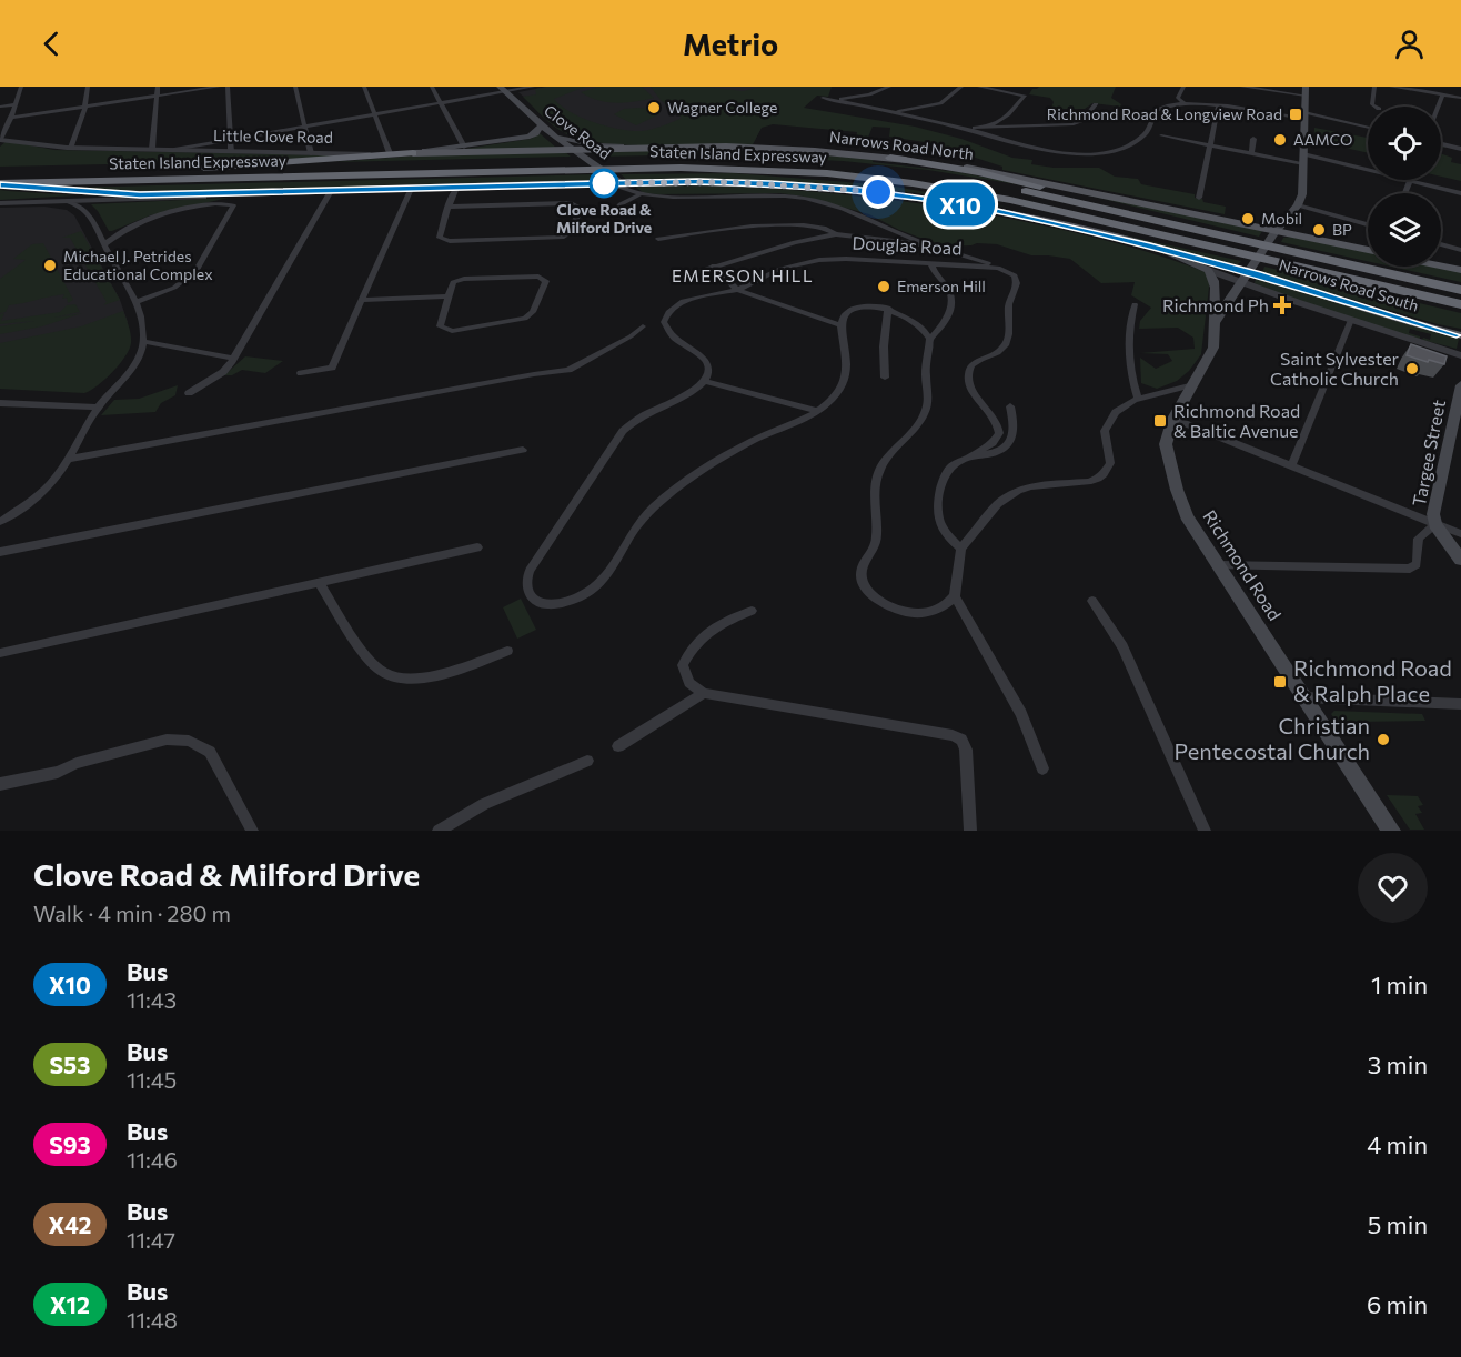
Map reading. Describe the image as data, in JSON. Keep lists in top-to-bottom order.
{
  "streets": {
    "highway": ["Staten Island Expressway"],
    "main road": [
      "Clove Road",
      "Little Clove Road",
      "Narrows Road North",
      "Narrows Road South",
      "Targee Street",
      "Richmond Road"
    ],
    "street": ["Douglas Road"]
  },
  "crossings": [
    ["Clove Road", "Little Clove Road"],
    ["Clove Road", "Narrows Road North"],
    ["Clove Road", "Narrows Road South"],
    ["Clove Road", "Richmond Road"],
    ["Little Clove Road", "Narrows Road North"],
    ["Narrows Road North", "Richmond Road"],
    ["Narrows Road South", "Richmond Road"]
  ],
  "districts": ["EMERSON HILL"],
  "places": {
    "other": [
      "Wagner College",
      "AAMCO",
      "Clove Road & Milford Drive",
      "Mobil",
      "BP",
      "Michael J. Petrides Educational Complex",
      "Emerson Hill",
      "Saint Sylvester Catholic Church",
      "Christian Pentecostal Church"
    ],
    "transit": ["Richmond Road & Longview Road", "Richmond Road & Baltic Avenue", "Richmond Road & Ralph Place"],
    "health": ["Richmond Ph"]
  },
  "lines": ["bus line X10"],
  "page": {
    "header": "Metrio",
    "on_map": "X10",
    "heading": ["Clove Road & Milford Drive", "Walk · 4 min · 280 m"],
    "list": [
      {
        "mark": "X10",
        "name": "Bus",
        "note": "11:43",
        "value": "1 min"
      },
      {
        "mark": "S53",
        "name": "Bus",
        "note": "11:45",
        "value": "3 min"
      },
      {
        "mark": "S93",
        "name": "Bus",
        "note": "11:46",
        "value": "4 min"
      },
      {
        "mark": "X42",
        "name": "Bus",
        "note": "11:47",
        "value": "5 min"
      },
      {
        "mark": "X12",
        "name": "Bus",
        "note": "11:48",
        "value": "6 min"
      }
    ]
  }
}
